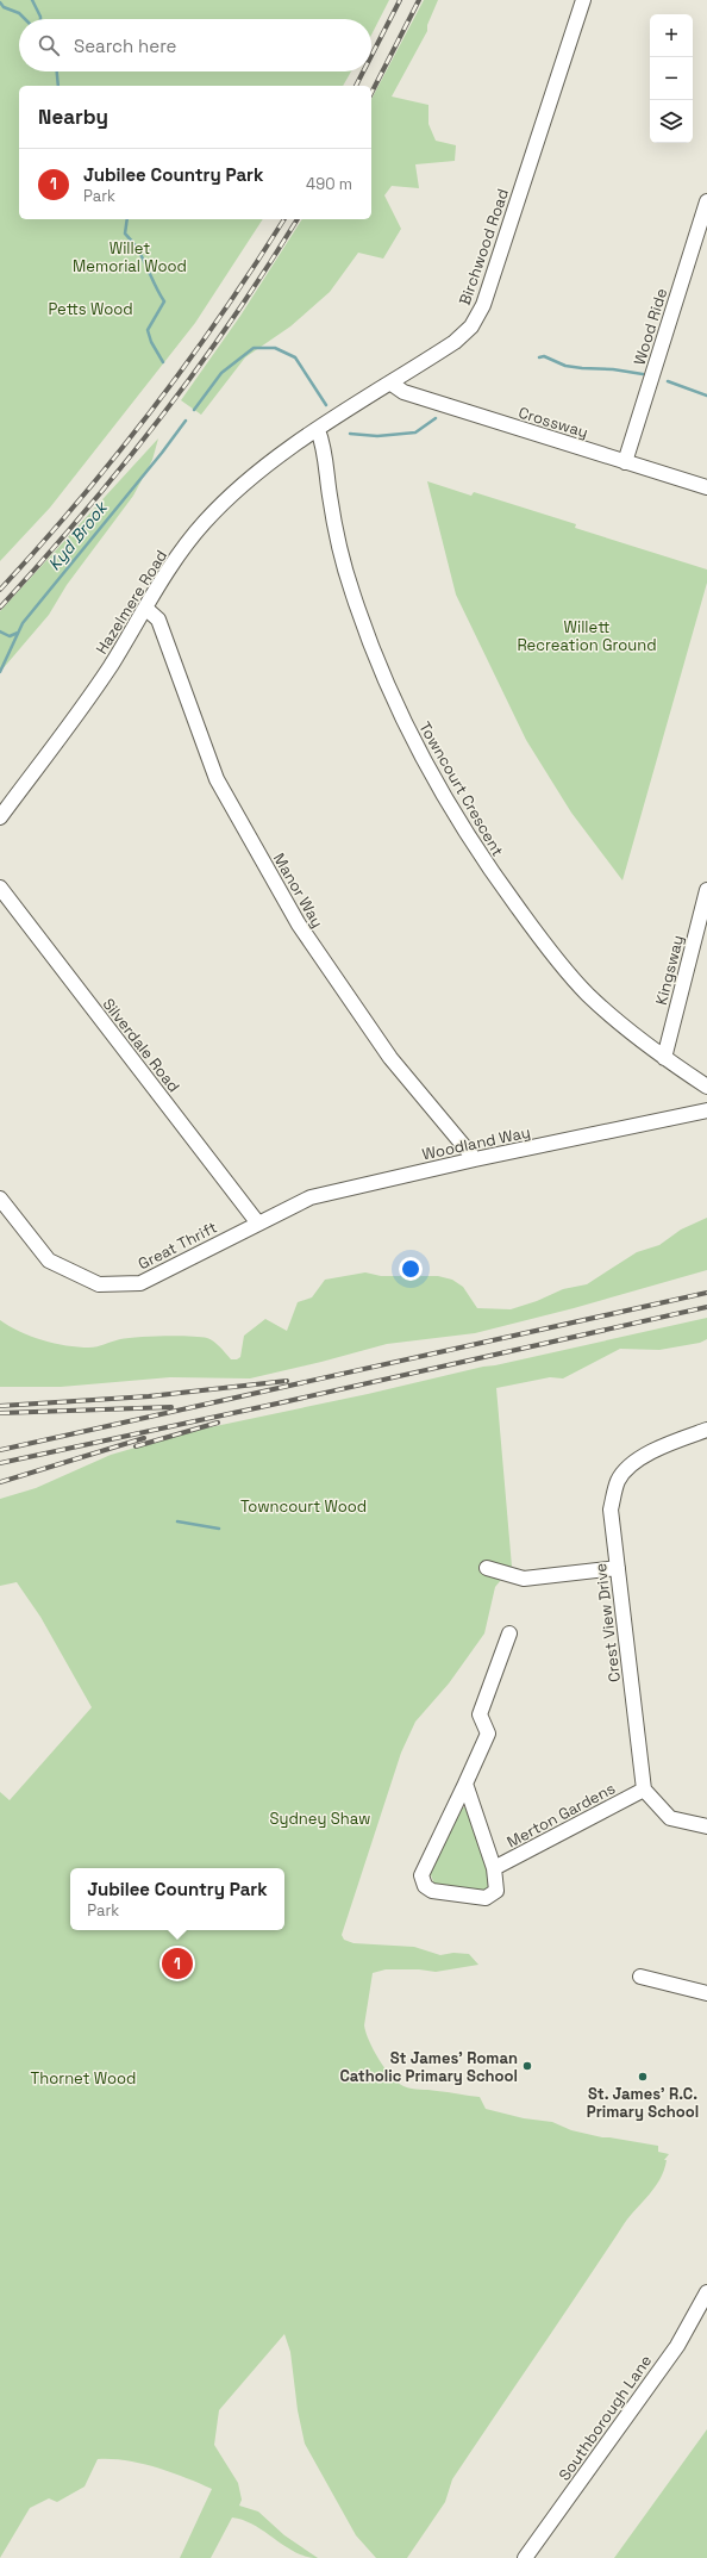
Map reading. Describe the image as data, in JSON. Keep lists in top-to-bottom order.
{
  "streets": {
    "street": [
      "Birchwood Road",
      "Wood Ride",
      "Crossway",
      "Hazelmere Road",
      "Towncourt Crescent",
      "Manor Way",
      "Kingsway",
      "Silverdale Road",
      "Woodland Way",
      "Great Thrift",
      "Crest View Drive",
      "Merton Gardens",
      "Southborough Lane"
    ]
  },
  "crossings": [
    ["Birchwood Road", "Crossway"],
    ["Birchwood Road", "Hazelmere Road"],
    ["Birchwood Road", "Towncourt Crescent"],
    ["Wood Ride", "Crossway"],
    ["Hazelmere Road", "Towncourt Crescent"],
    ["Hazelmere Road", "Manor Way"],
    ["Towncourt Crescent", "Kingsway"],
    ["Manor Way", "Woodland Way"],
    ["Silverdale Road", "Woodland Way"],
    ["Silverdale Road", "Great Thrift"],
    ["Woodland Way", "Great Thrift"],
    ["Crest View Drive", "Merton Gardens"]
  ],
  "water": ["Kyd Brook"],
  "parks": [
    "Willet Memorial Wood",
    "Petts Wood",
    "Willett Recreation Ground",
    "Towncourt Wood",
    "Sydney Shaw",
    "Thornet Wood"
  ],
  "places": ["St James' Roman Catholic Primary School", "St. James' R.C. Primary School"],
  "page": {
    "map_buttons": ["+", "−"],
    "search": "Search here",
    "heading": "Nearby",
    "list": [
      {
        "mark": "1",
        "name": "Jubilee Country Park",
        "note": "Park",
        "value": "490 m"
      }
    ],
    "popup": ["Jubilee Country Park", "Park"],
    "pins": "1"
  }
}
